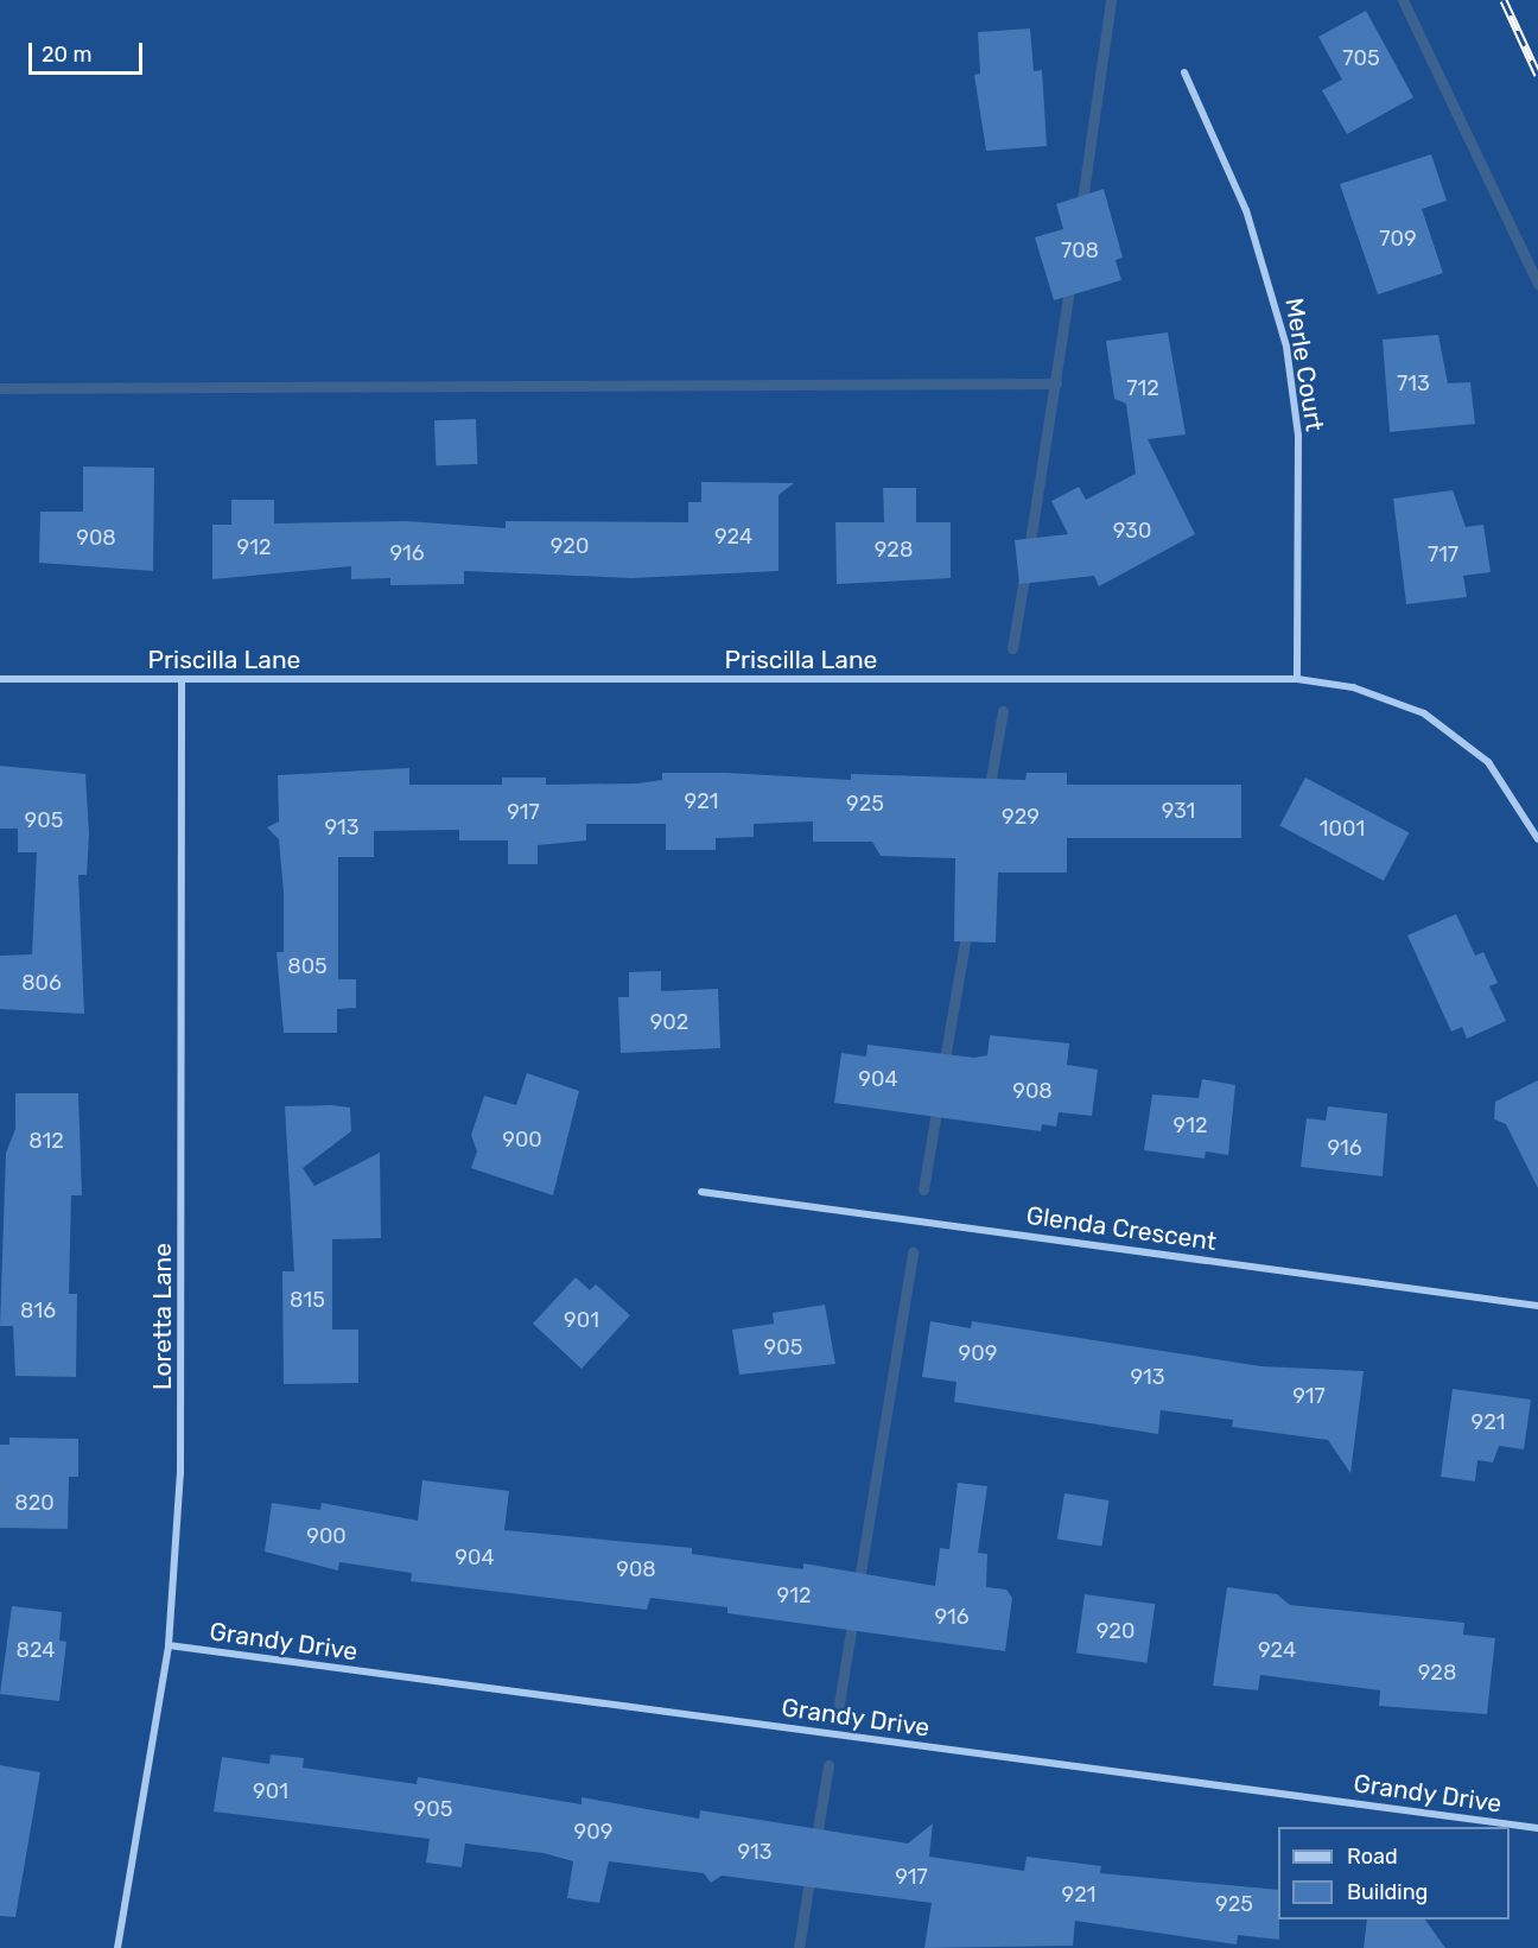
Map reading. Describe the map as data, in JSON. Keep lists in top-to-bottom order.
{
  "streets": {
    "street": [
      "Merle Court",
      "Priscilla Lane",
      "Glenda Crescent",
      "Loretta Lane",
      "Grandy Drive"
    ]
  },
  "crossings": [
    ["Merle Court", "Priscilla Lane"],
    ["Priscilla Lane", "Loretta Lane"],
    ["Loretta Lane", "Grandy Drive"]
  ],
  "house_numbers": [
    "705",
    "709",
    "708",
    "713",
    "712",
    "930",
    "924",
    "908",
    "920",
    "912",
    "928",
    "916",
    "717",
    "921",
    "925",
    "931",
    "917",
    "929",
    "905",
    "913",
    "1001",
    "805",
    "806",
    "902",
    "904",
    "908",
    "912",
    "900",
    "812",
    "916",
    "815",
    "816",
    "901",
    "905",
    "909",
    "913",
    "917",
    "921",
    "820",
    "900",
    "904",
    "908",
    "912",
    "916",
    "920",
    "824",
    "924",
    "928",
    "901",
    "905",
    "909",
    "913",
    "917",
    "921",
    "925"
  ],
  "legend": ["Road", "Building"],
  "scale_bar": "20 m"
}
